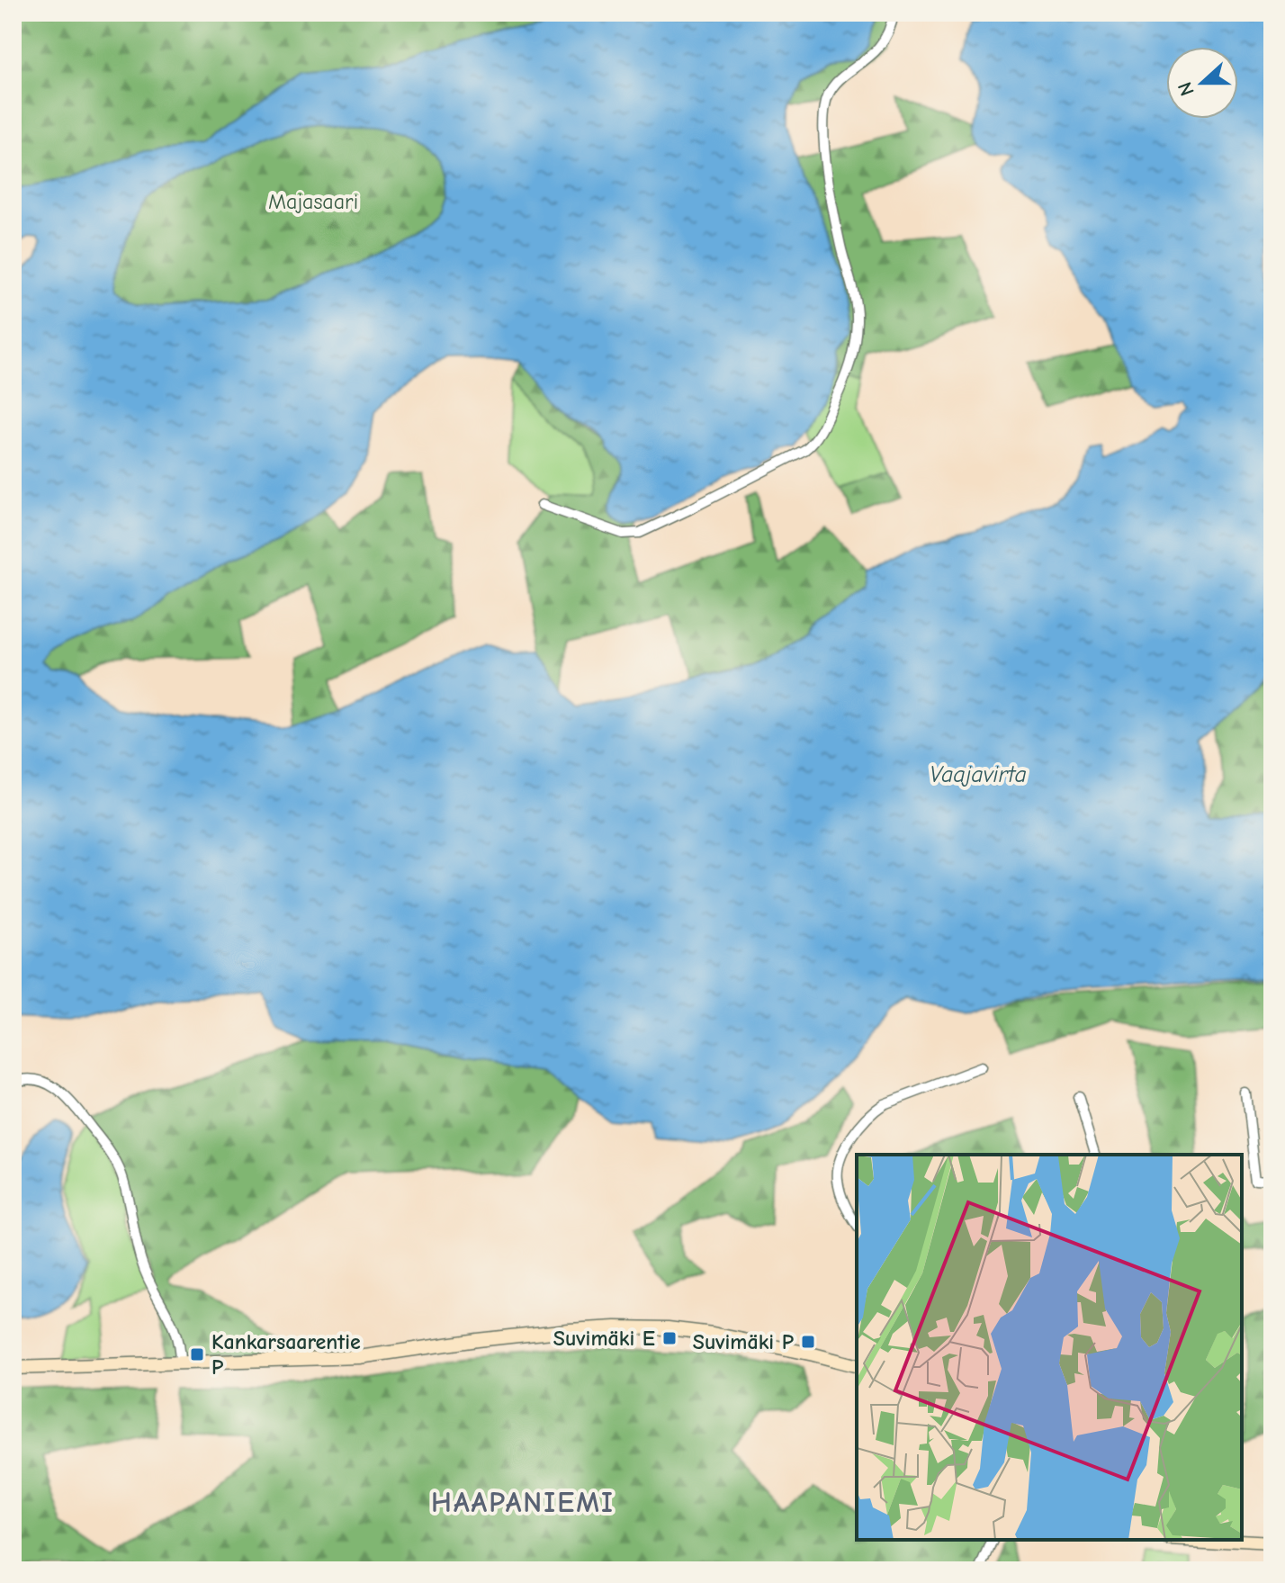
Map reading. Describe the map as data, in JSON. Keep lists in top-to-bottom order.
{
  "districts": ["HAAPANIEMI"],
  "water": ["Vaajavirta"],
  "parks": ["Majasaari"],
  "places": {
    "transit": ["Suvimäki E", "Suvimäki P", "Kankarsaarentie P"]
  },
  "north": "left"
}
